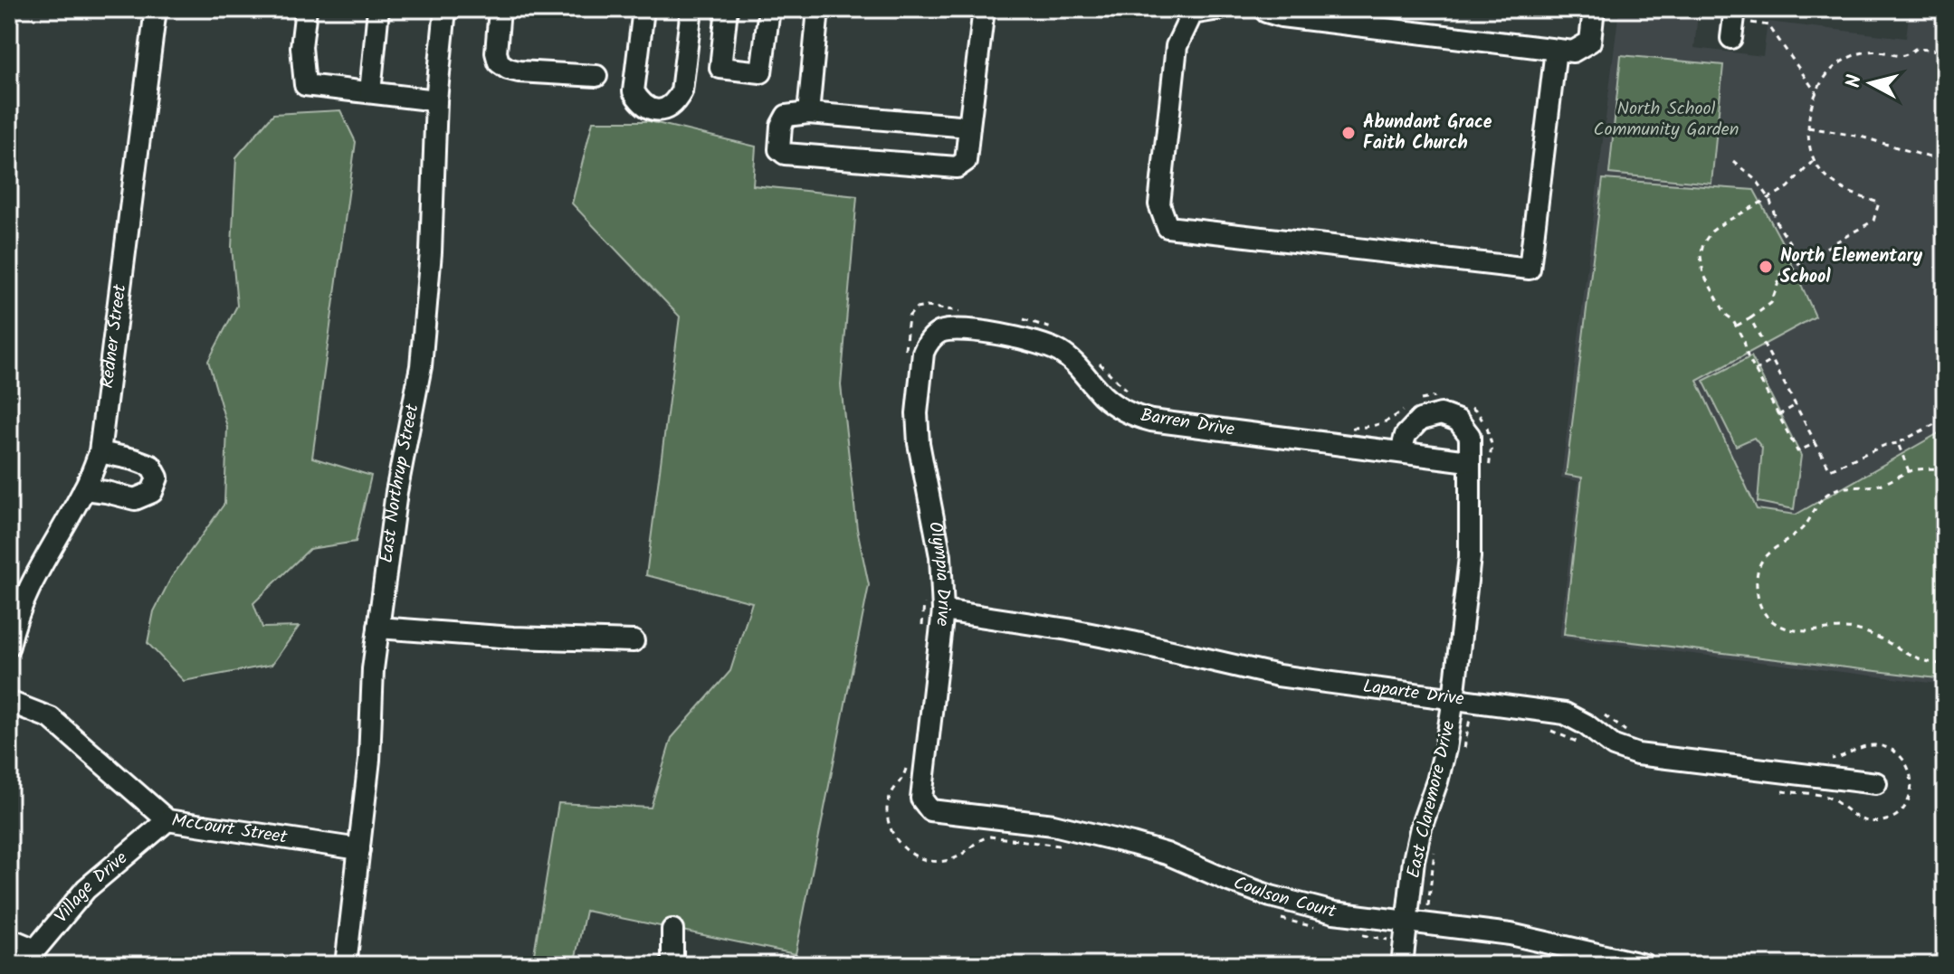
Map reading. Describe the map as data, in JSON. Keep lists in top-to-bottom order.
{
  "streets": {
    "street": [
      "Redner Street",
      "Barren Drive",
      "East Northrup Street",
      "Olympia Drive",
      "Laparte Drive",
      "East Claremore Drive",
      "McCourt Street",
      "Village Drive",
      "Coulson Court"
    ]
  },
  "crossings": [
    ["Barren Drive", "Olympia Drive"],
    ["Barren Drive", "East Claremore Drive"],
    ["East Northrup Street", "McCourt Street"],
    ["Olympia Drive", "Laparte Drive"],
    ["Olympia Drive", "Coulson Court"],
    ["Laparte Drive", "East Claremore Drive"],
    ["East Claremore Drive", "Coulson Court"],
    ["McCourt Street", "Village Drive"]
  ],
  "parks": ["North School Community Garden"],
  "places": ["Abundant Grace Faith Church", "North Elementary School"],
  "north": "left"
}
